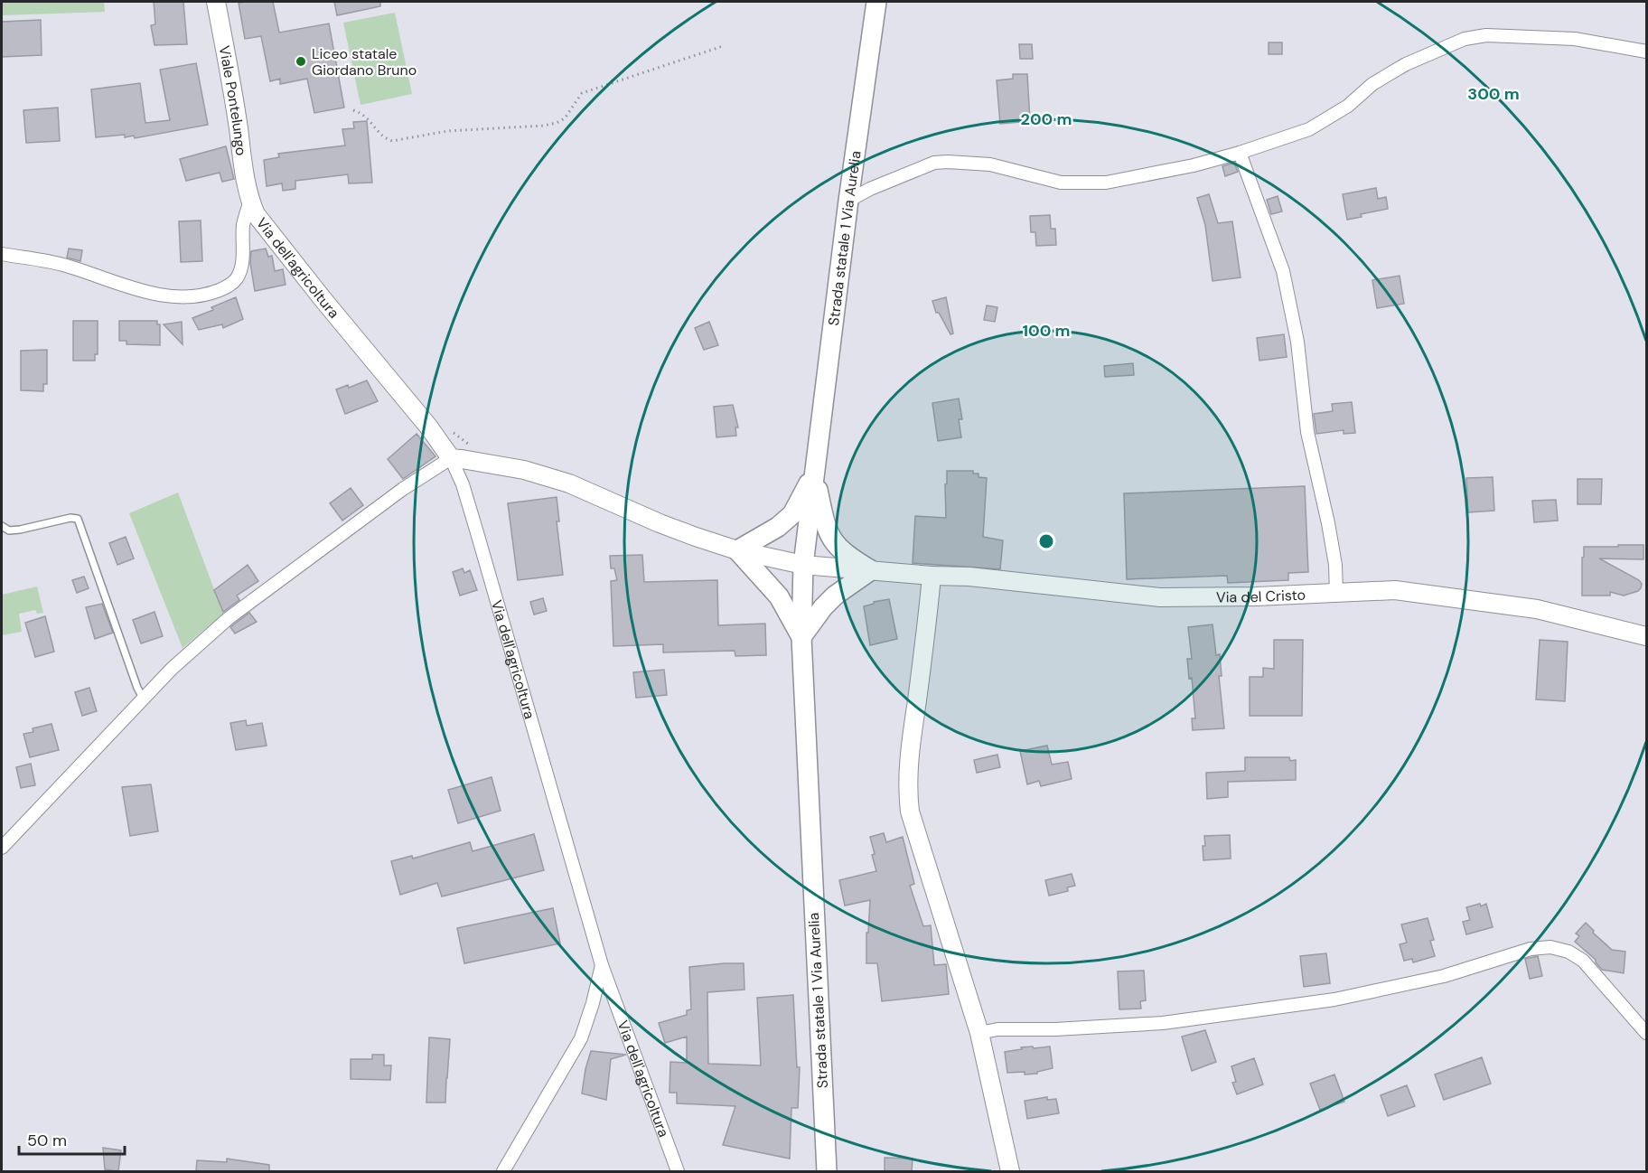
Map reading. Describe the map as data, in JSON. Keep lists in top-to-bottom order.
{
  "streets": {
    "main road": ["Strada statale 1 Via Aurelia"],
    "street": ["Viale Pontelungo", "Via dell'agricoltura", "Via del Cristo"]
  },
  "crossings": [
    ["Viale Pontelungo", "Via dell'agricoltura"],
    ["Strada statale 1 Via Aurelia", "Via del Cristo"],
    ["Via dell'agricoltura", "Via del Cristo"]
  ],
  "places": ["Liceo statale Giordano Bruno"],
  "scale_bar": "50 m",
  "rings": ["300 m", "200 m", "100 m"]
}
